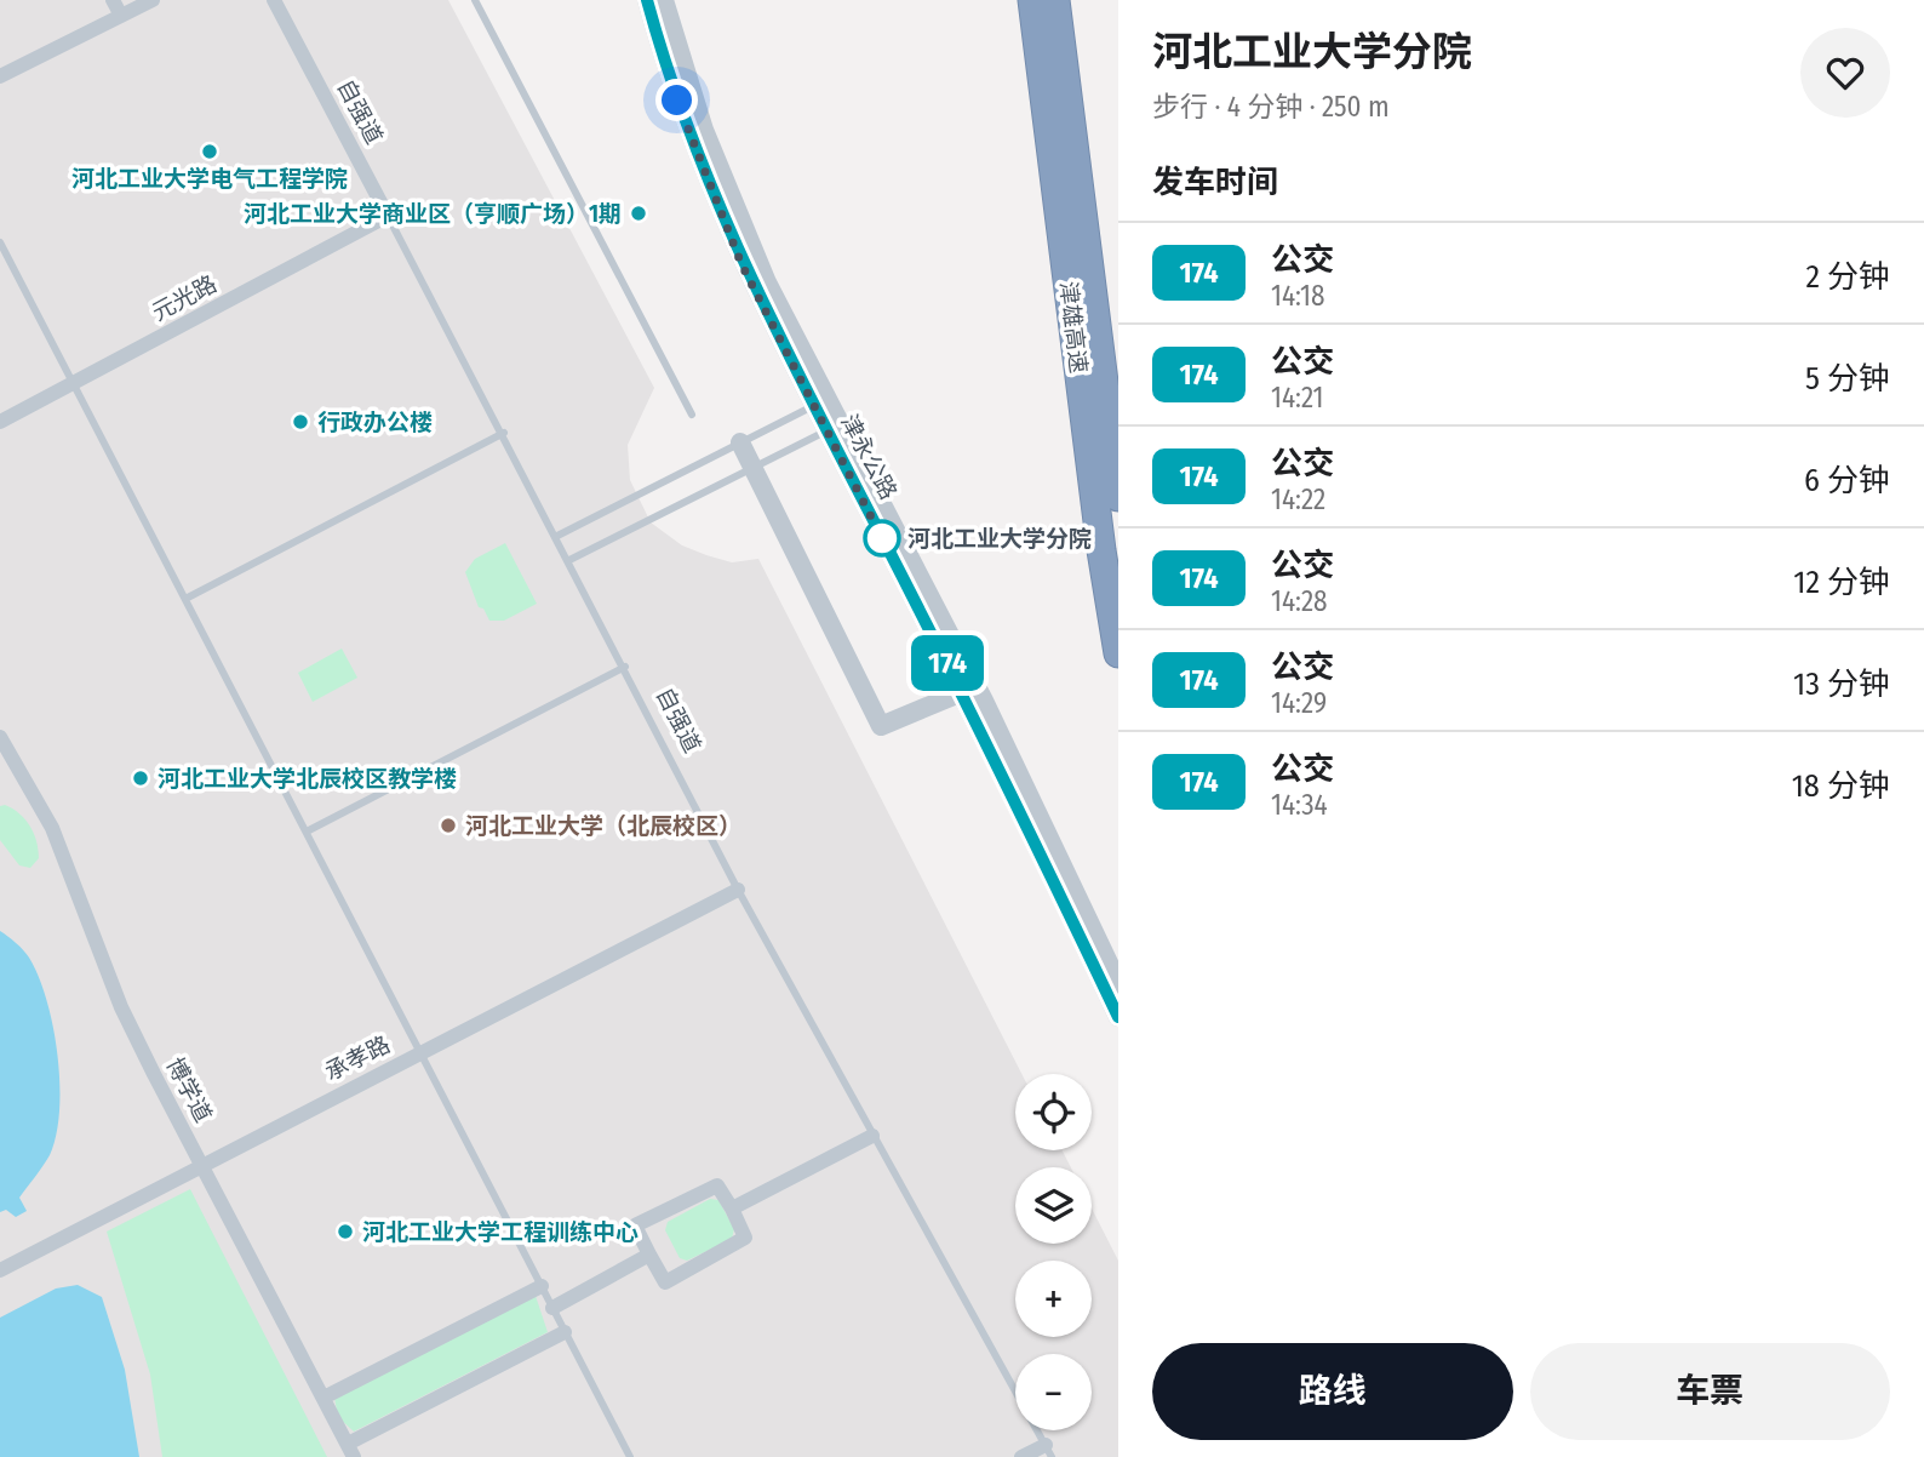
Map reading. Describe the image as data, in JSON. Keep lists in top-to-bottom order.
{
  "streets": {
    "highway": ["津雄高速"],
    "street": [
      "自强道",
      "元光路",
      "津永公路",
      "承孝路",
      "博学道"
    ]
  },
  "crossings": [
    ["自强道", "元光路"],
    ["自强道", "承孝路"],
    ["承孝路", "博学道"]
  ],
  "places": [
    "河北工业大学电气工程学院",
    "河北工业大学商业区（亨顺广场）1期",
    "行政办公楼",
    "河北工业大学分院",
    "河北工业大学北辰校区教学楼",
    "河北工业大学（北辰校区）",
    "河北工业大学工程训练中心"
  ],
  "lines": ["bus line 174"],
  "page": {
    "on_map": "174",
    "heading": [
      ["河北工业大学分院", "步行 · 4 分钟 · 250 m"],
      "发车时间"
    ],
    "list": [
      {
        "mark": "174",
        "name": "公交",
        "note": "14:18",
        "value": "2 分钟"
      },
      {
        "mark": "174",
        "name": "公交",
        "note": "14:21",
        "value": "5 分钟"
      },
      {
        "mark": "174",
        "name": "公交",
        "note": "14:22",
        "value": "6 分钟"
      },
      {
        "mark": "174",
        "name": "公交",
        "note": "14:28",
        "value": "12 分钟"
      },
      {
        "mark": "174",
        "name": "公交",
        "note": "14:29",
        "value": "13 分钟"
      },
      {
        "mark": "174",
        "name": "公交",
        "note": "14:34",
        "value": "18 分钟"
      }
    ],
    "map_buttons": ["+", "−"],
    "buttons": ["路线", "车票"]
  }
}
